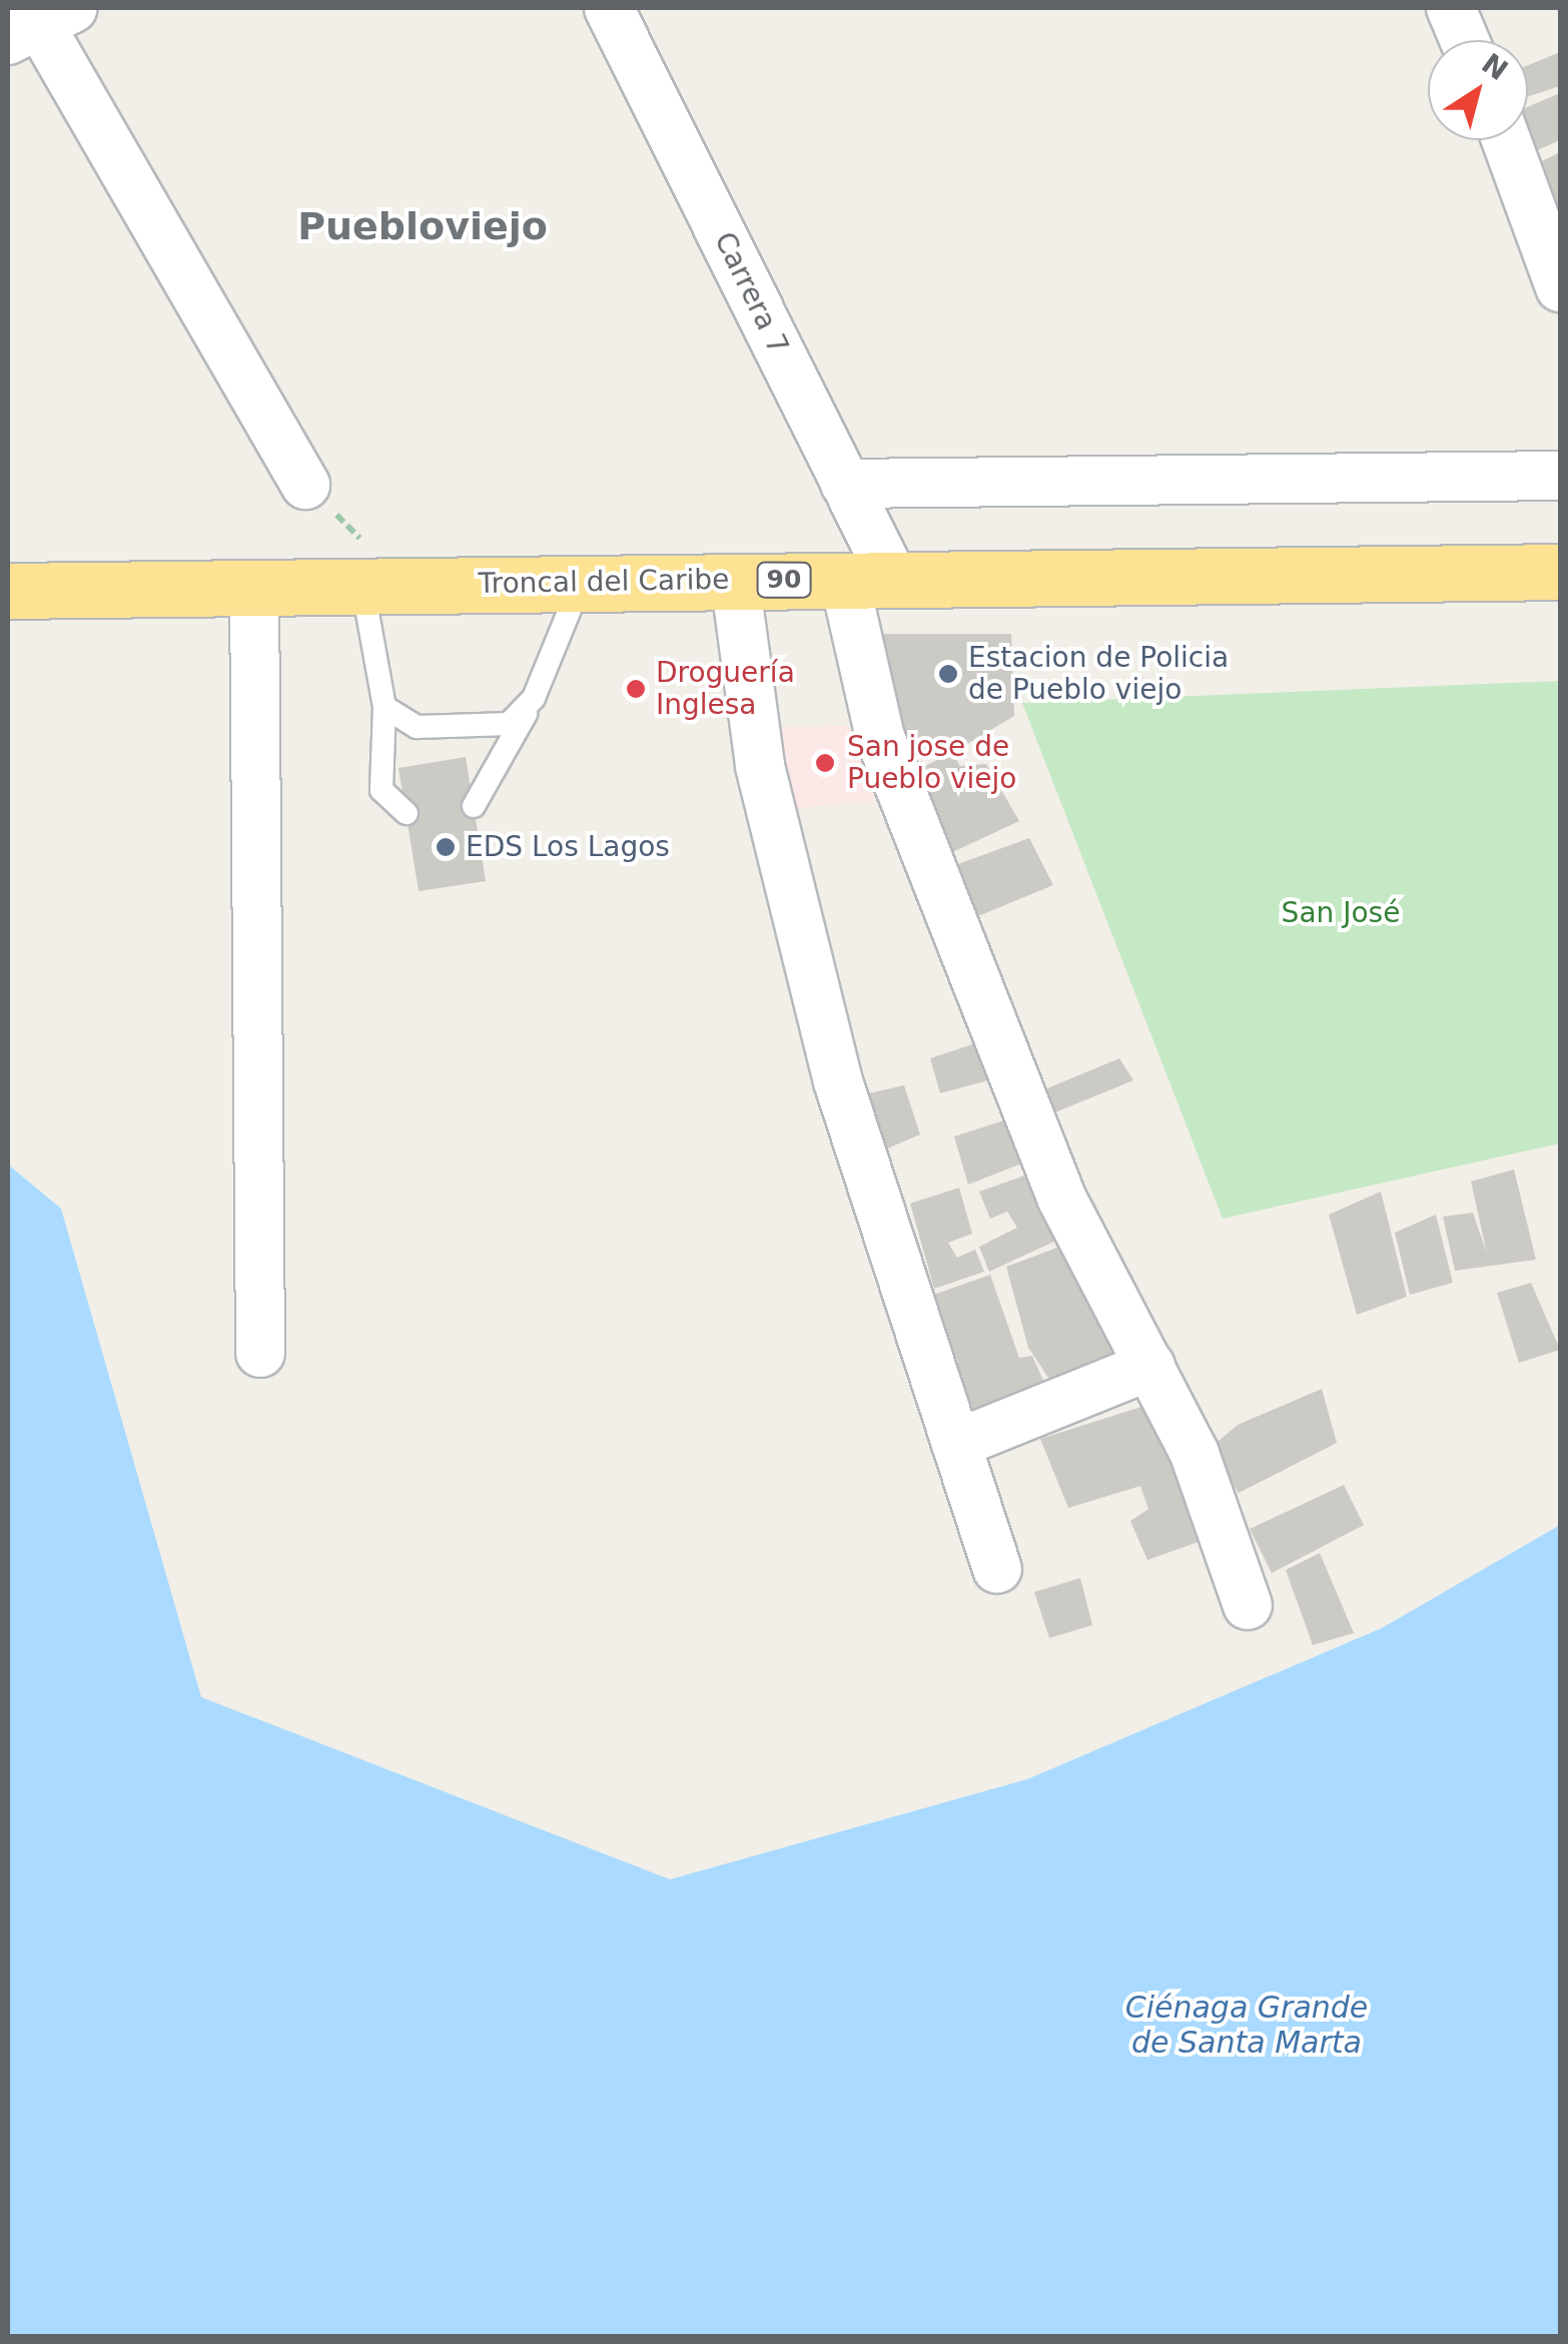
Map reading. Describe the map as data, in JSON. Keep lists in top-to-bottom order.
{
  "streets": {
    "highway": ["90", "Troncal del Caribe"],
    "street": ["Carrera 7"]
  },
  "crossings": [
    ["Carrera 7", "Troncal del Caribe"]
  ],
  "districts": ["Puebloviejo"],
  "water": ["Ciénaga Grande de Santa Marta"],
  "parks": ["San José"],
  "places": [
    "Estacion de Policia de Pueblo viejo",
    "Droguería Inglesa",
    "San jose de Pueblo viejo",
    "EDS Los Lagos"
  ],
  "north": "top right"
}
